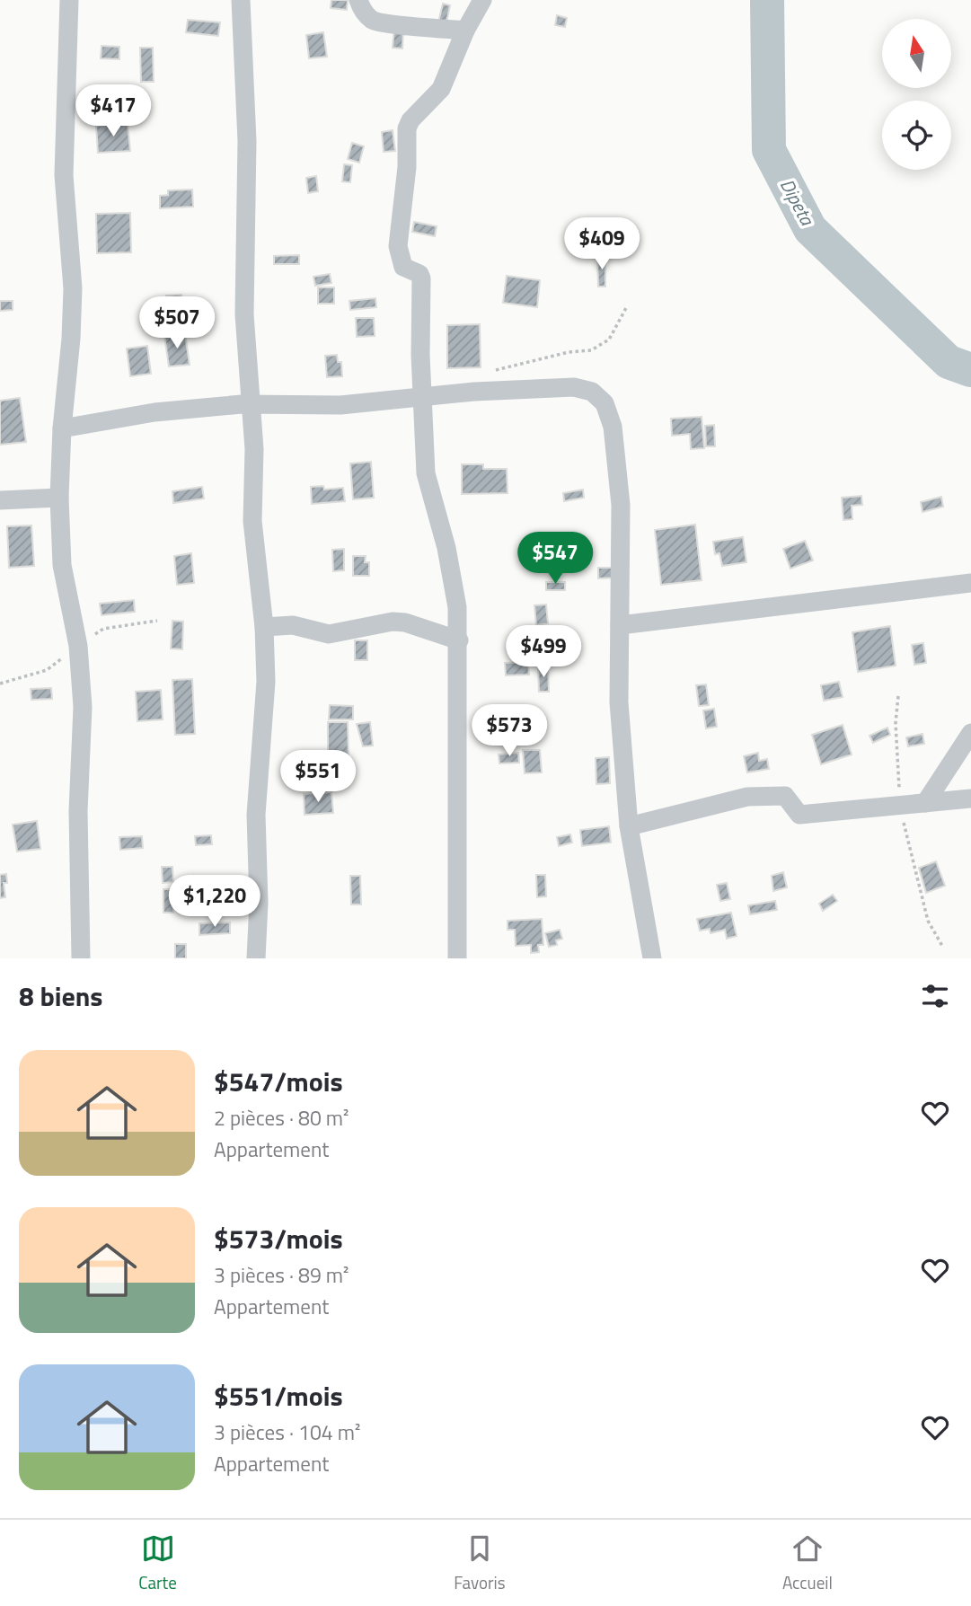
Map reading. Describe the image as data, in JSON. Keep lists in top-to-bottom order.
{
  "water": ["Dipeta"],
  "north": "top",
  "page": {
    "price": [
      "$417",
      "$409",
      "$507",
      "$547",
      "$499",
      "$573",
      "$551",
      "$1,220"
    ],
    "heading": "8 biens",
    "list": [
      {
        "name": "$547/mois",
        "note": "2 pièces · 80 m² · Appartement"
      },
      {
        "name": "$573/mois",
        "note": "3 pièces · 89 m² · Appartement"
      },
      {
        "name": "$551/mois",
        "note": "3 pièces · 104 m² · Appartement"
      }
    ],
    "tabs": ["Carte", "Favoris", "Accueil"]
  }
}
